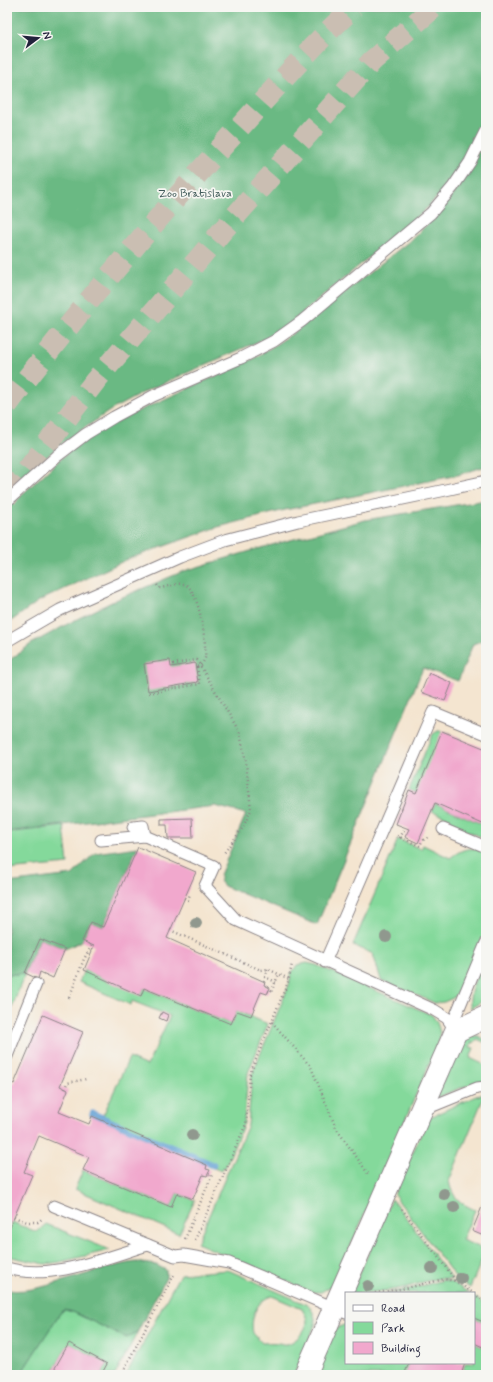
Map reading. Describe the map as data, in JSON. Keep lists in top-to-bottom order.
{
  "parks": ["Zoo Bratislava"],
  "legend": ["Road", "Park", "Building"],
  "north": "right"
}
